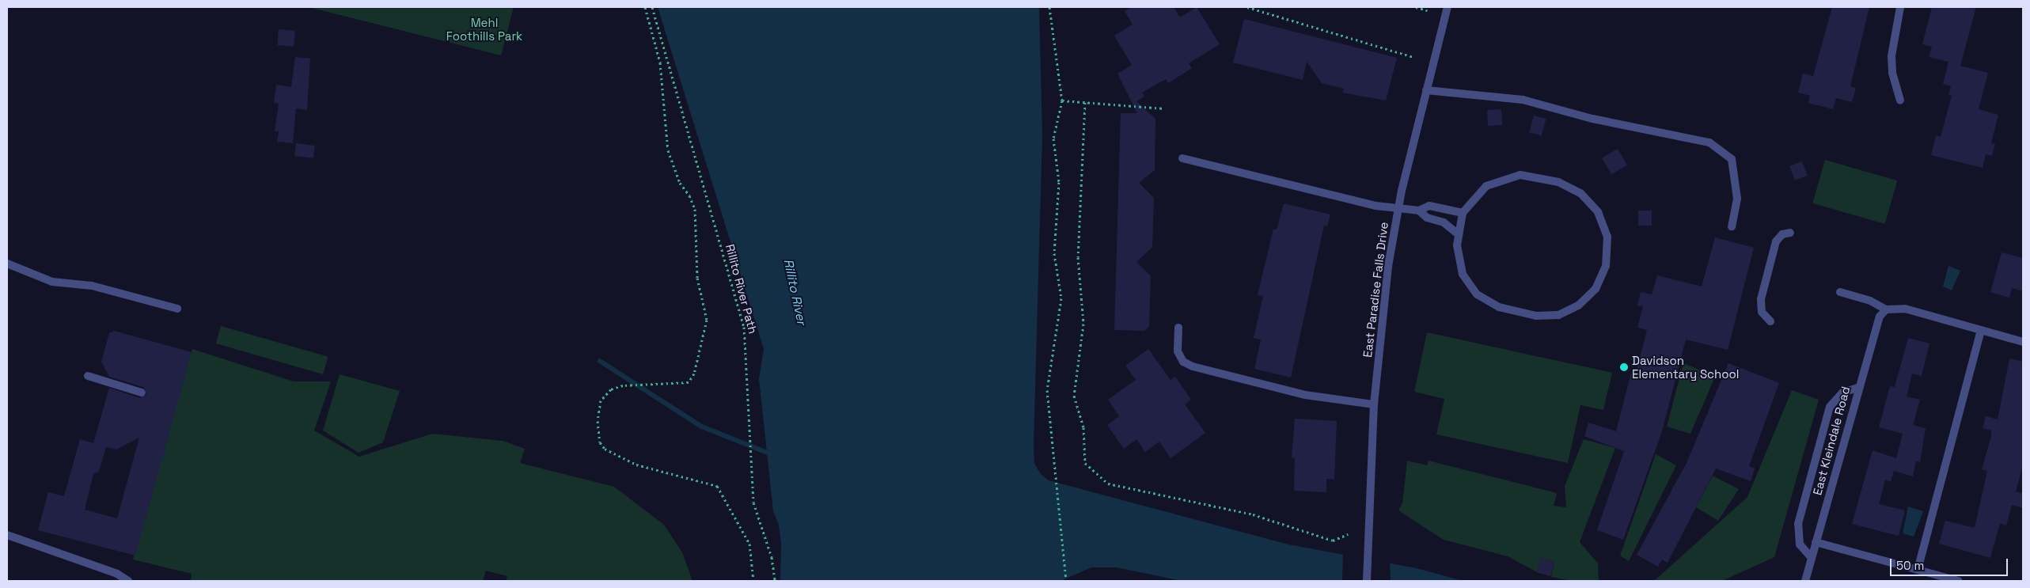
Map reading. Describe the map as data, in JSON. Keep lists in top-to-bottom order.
{
  "streets": {
    "street": ["East Paradise Falls Drive", "East Kleindale Road"],
    "path": ["Rillito River Path"]
  },
  "water": ["Rillito River"],
  "parks": ["Mehl Foothills Park"],
  "places": ["Davidson Elementary School"],
  "scale_bar": "50 m"
}
